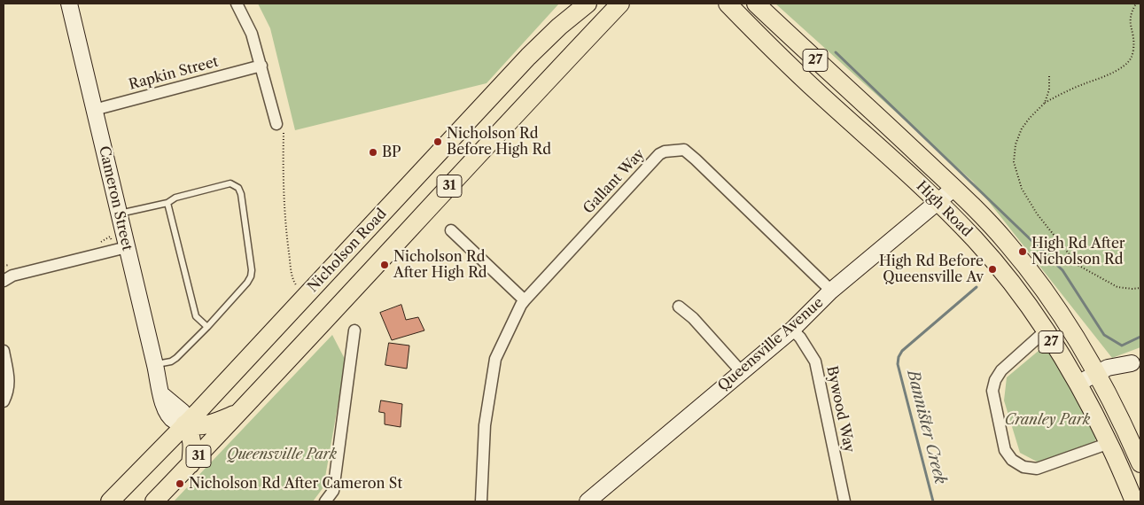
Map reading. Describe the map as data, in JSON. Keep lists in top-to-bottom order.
{
  "streets": {
    "main road": [
      "27",
      "31",
      "High Road",
      "Nicholson Road"
    ],
    "street": [
      "Rapkin Street",
      "Gallant Way",
      "Cameron Street",
      "Queensville Avenue",
      "Bywood Way"
    ]
  },
  "crossings": [
    ["Rapkin Street", "Cameron Street"],
    ["Gallant Way", "Queensville Avenue"],
    ["Cameron Street", "Nicholson Road"],
    ["High Road", "Queensville Avenue"],
    ["Queensville Avenue", "Bywood Way"]
  ],
  "water": ["Bannister Creek"],
  "parks": ["Cranley Park", "Queensville Park"],
  "places": [
    "Nicholson Rd Before High Rd",
    "BP",
    "High Rd After Nicholson Rd",
    "Nicholson Rd After High Rd",
    "High Rd Before Queensville Av",
    "Nicholson Rd After Cameron St"
  ]
}
